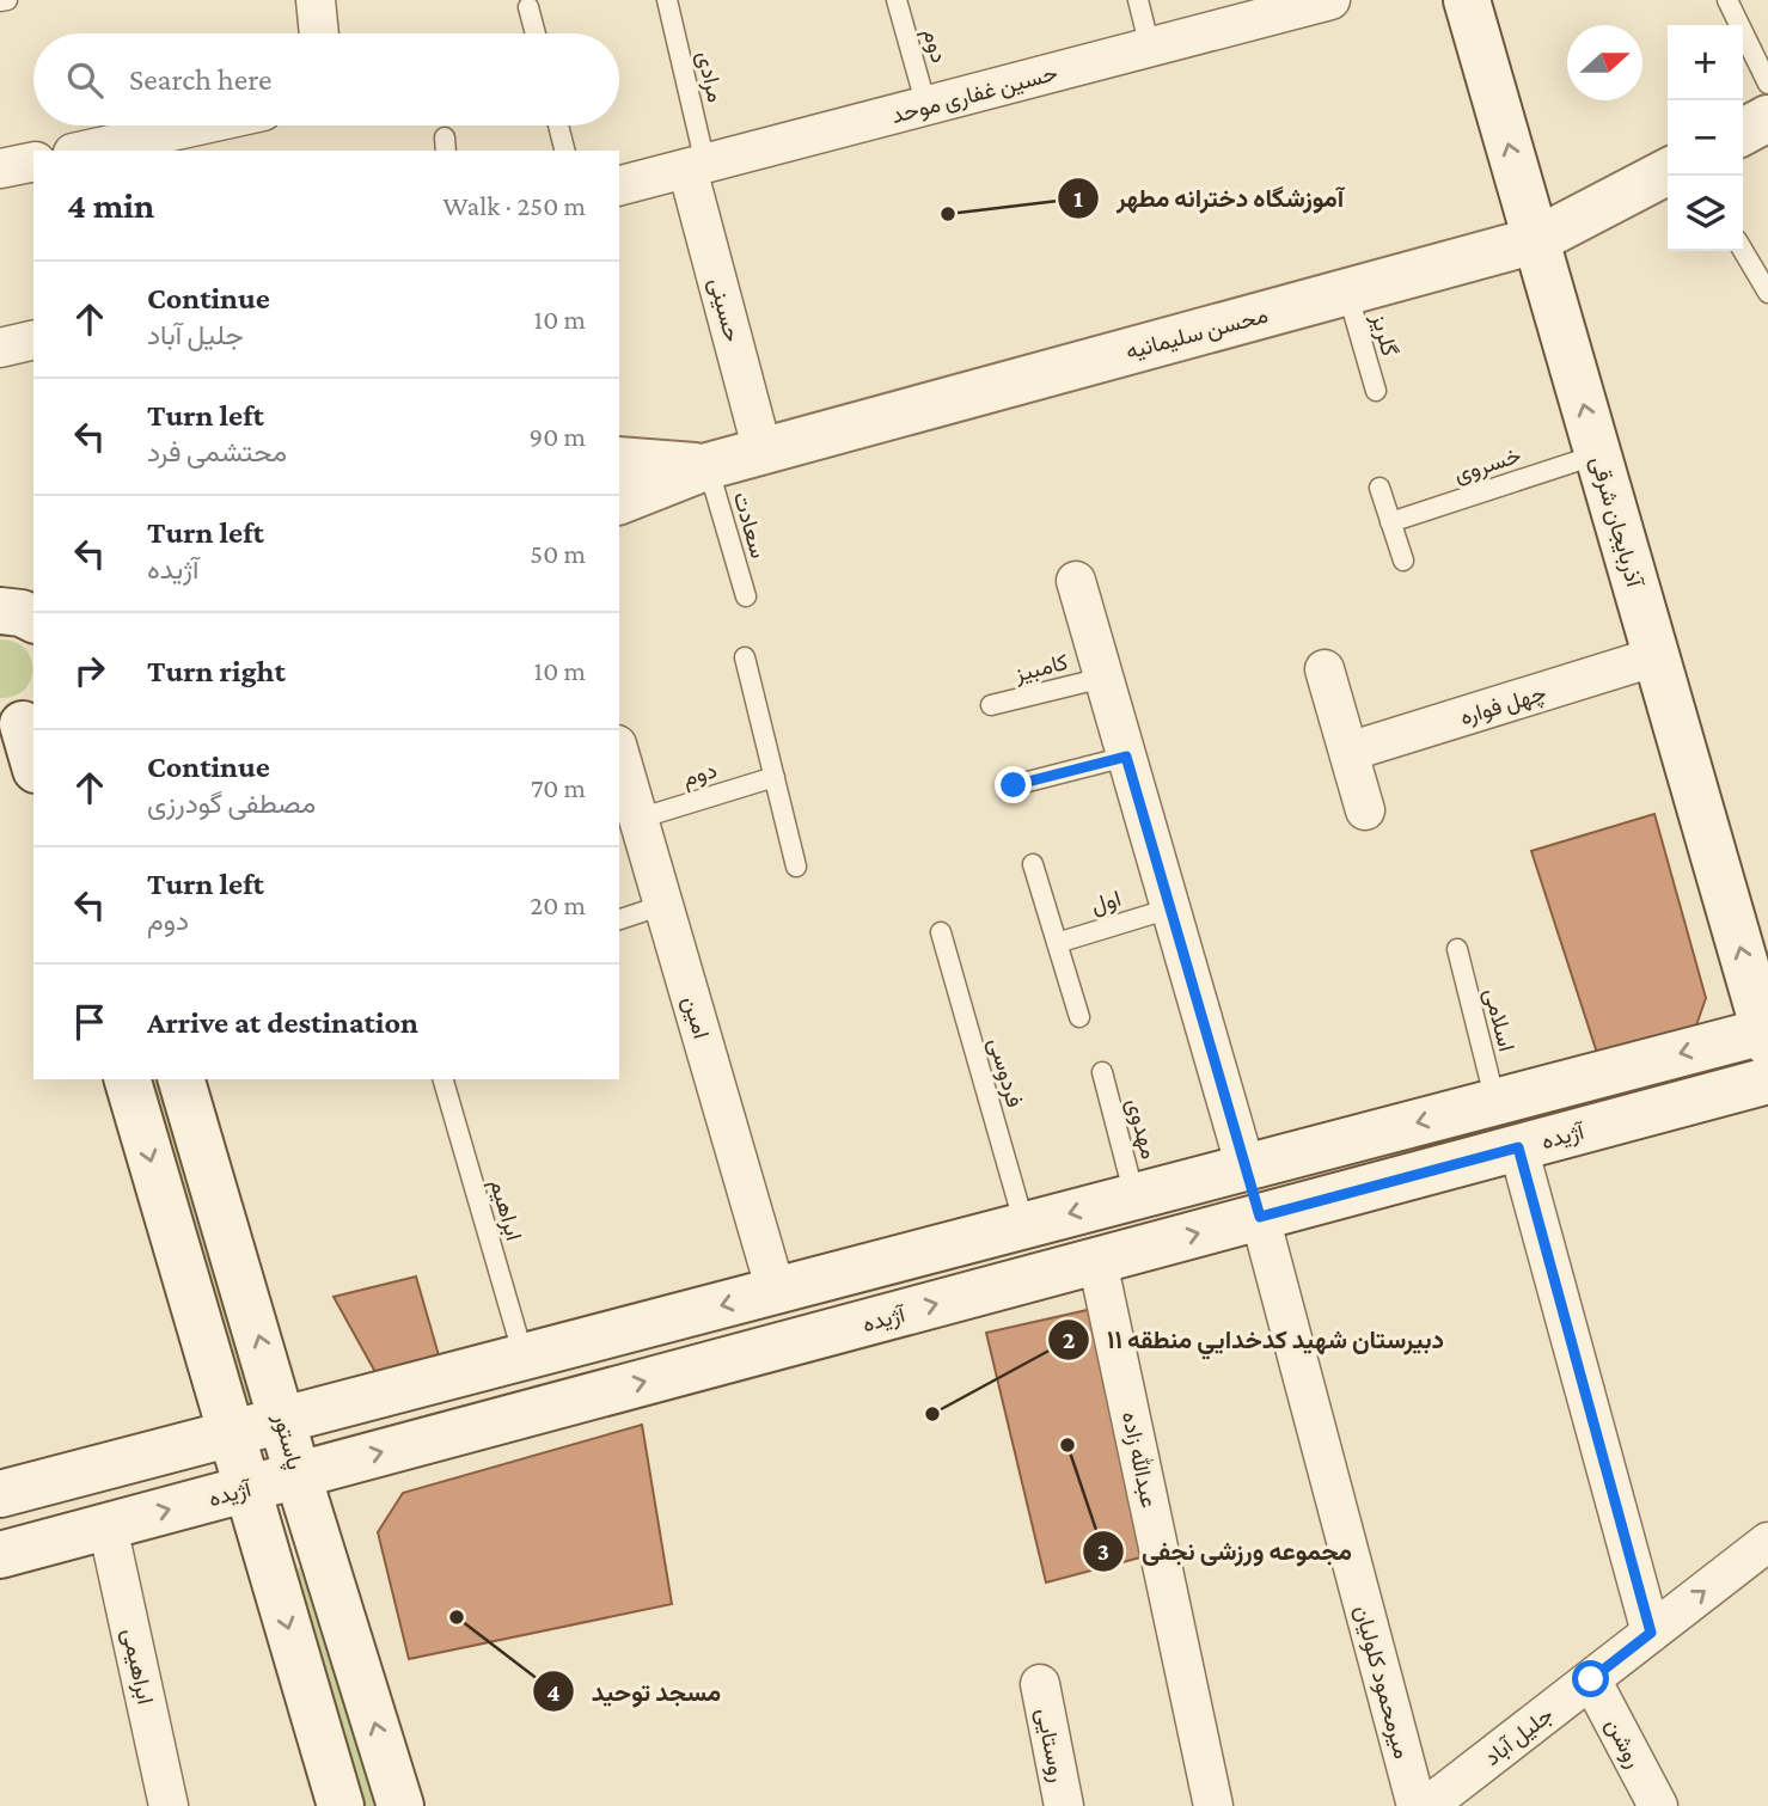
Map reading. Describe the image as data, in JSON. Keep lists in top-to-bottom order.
{
  "streets": {
    "main road": [
      "محسن سلیمانیه",
      "آذربایجان شرقی",
      "آژیده",
      "پاستور"
    ],
    "street": [
      "حسین غفاری موحد",
      "حسینی",
      "چهل فواره",
      "امین",
      "عبدالله زاده",
      "ابراهیمی",
      "میرمحمود کلولیان",
      "جلیل آباد",
      "روشن",
      "روستایی"
    ],
    "lane": [
      "دوم",
      "مرادی",
      "گلریز",
      "خسروی",
      "سعادت",
      "کامبیز",
      "اول",
      "اسلامی",
      "فردوسی",
      "مهدوی",
      "ابراهیم"
    ]
  },
  "crossings": [
    ["دوم", "حسین غفاری موحد"],
    ["دوم", "امین"],
    ["مرادی", "حسین غفاری موحد"],
    ["مرادی", "حسینی"],
    ["حسین غفاری موحد", "حسینی"],
    ["حسینی", "محسن سلیمانیه"],
    ["محسن سلیمانیه", "گلریز"],
    ["محسن سلیمانیه", "آذربایجان شرقی"],
    ["محسن سلیمانیه", "سعادت"],
    ["خسروی", "آذربایجان شرقی"],
    ["آذربایجان شرقی", "چهل فواره"],
    ["آژیده", "پاستور"],
    ["آژیده", "عبدالله زاده"],
    ["آژیده", "ابراهیمی"],
    ["آژیده", "میرمحمود کلولیان"],
    ["جلیل آباد", "روشن"]
  ],
  "one_way": ["آذربایجان شرقی"],
  "places": [
    "آموزشگاه دخترانه مطهر",
    "دبيرستان شهيد كدخدايي منطقه ١١",
    "مجموعه ورزشی نجفی",
    "مسجد توحید"
  ],
  "north": "right",
  "page": {
    "map_buttons": ["+", "−"],
    "search": "Search here",
    "heading": ["4 min", "Walk · 250 m"],
    "list": [
      ["Continue", "جلیل آباد", "10 m"],
      ["Turn left", "محتشمی فرد", "90 m"],
      ["Turn left", "آژیده", "50 m"],
      ["Turn right", "10 m"],
      ["Continue", "مصطفی گودرزی", "70 m"],
      ["Turn left", "دوم", "20 m"],
      "Arrive at destination"
    ]
  }
}
